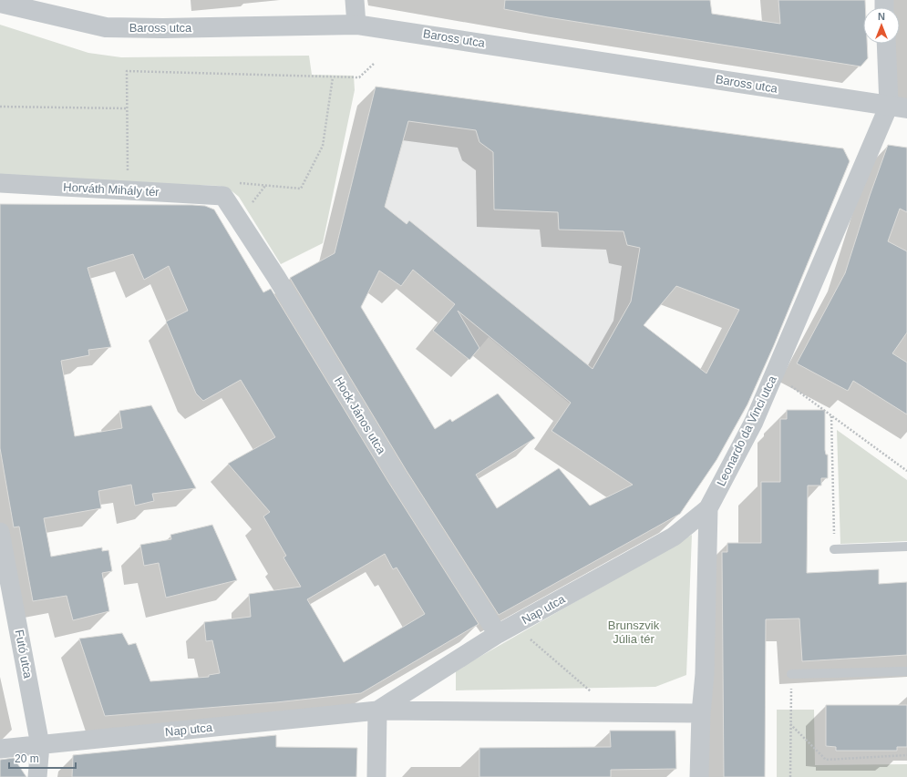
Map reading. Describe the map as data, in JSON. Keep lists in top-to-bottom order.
{
  "streets": {
    "street": [
      "Baross utca",
      "Horváth Mihály tér",
      "Hock János utca",
      "Leonardo da Vinci utca",
      "Nap utca",
      "Futó utca"
    ]
  },
  "crossings": [
    ["Baross utca", "Leonardo da Vinci utca"],
    ["Horváth Mihály tér", "Hock János utca"],
    ["Hock János utca", "Nap utca"],
    ["Leonardo da Vinci utca", "Nap utca"],
    ["Nap utca", "Futó utca"]
  ],
  "parks": ["Brunszvik Júlia tér"],
  "scale_bar": "20 m",
  "north": "top"
}
